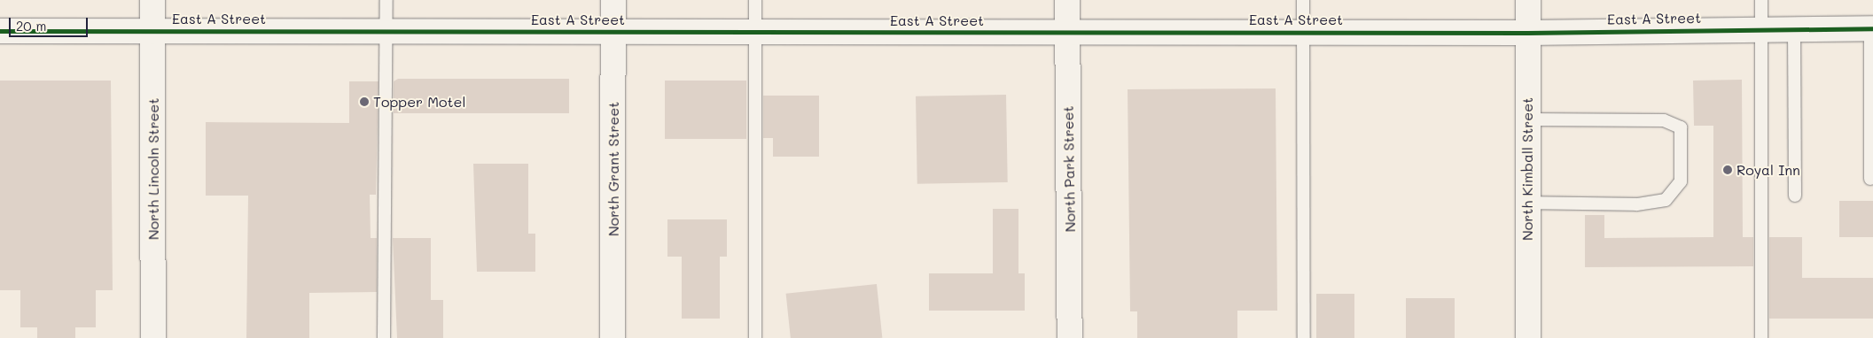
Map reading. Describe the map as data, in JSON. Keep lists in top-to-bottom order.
{
  "streets": {
    "street": [
      "East A Street",
      "North Lincoln Street",
      "North Grant Street",
      "North Park Street",
      "North Kimball Street"
    ]
  },
  "crossings": [
    ["East A Street", "North Lincoln Street"],
    ["East A Street", "North Grant Street"],
    ["East A Street", "North Park Street"],
    ["East A Street", "North Kimball Street"]
  ],
  "places": ["Topper Motel", "Royal Inn"],
  "scale_bar": "20 m"
}
